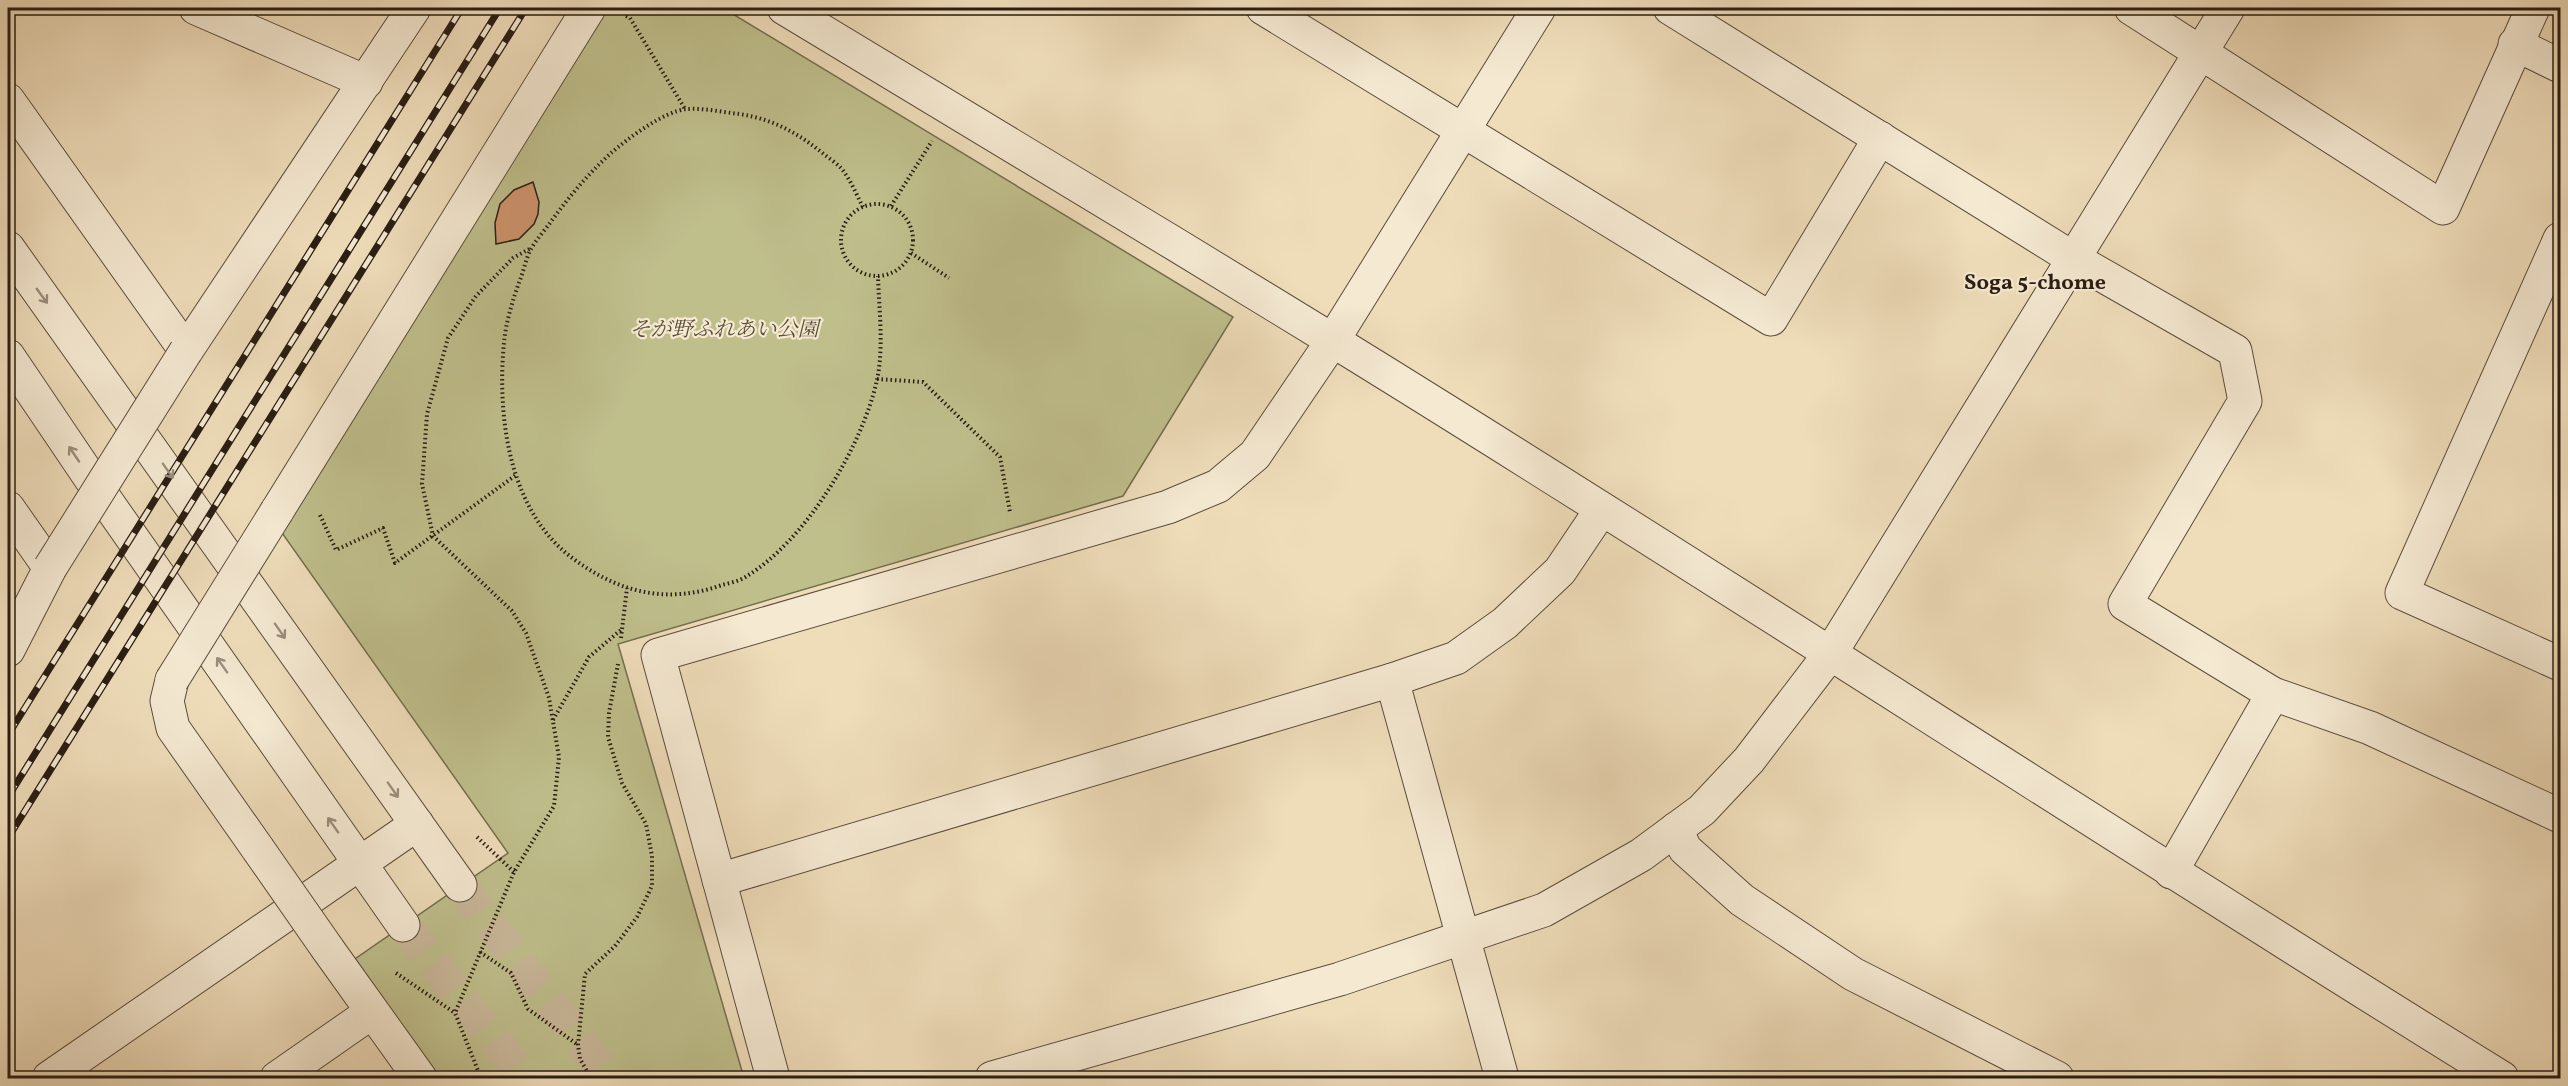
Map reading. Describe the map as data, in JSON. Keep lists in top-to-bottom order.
{
  "districts": ["Soga 5-chome"],
  "parks": ["そが野ふれあい公園"]
}
